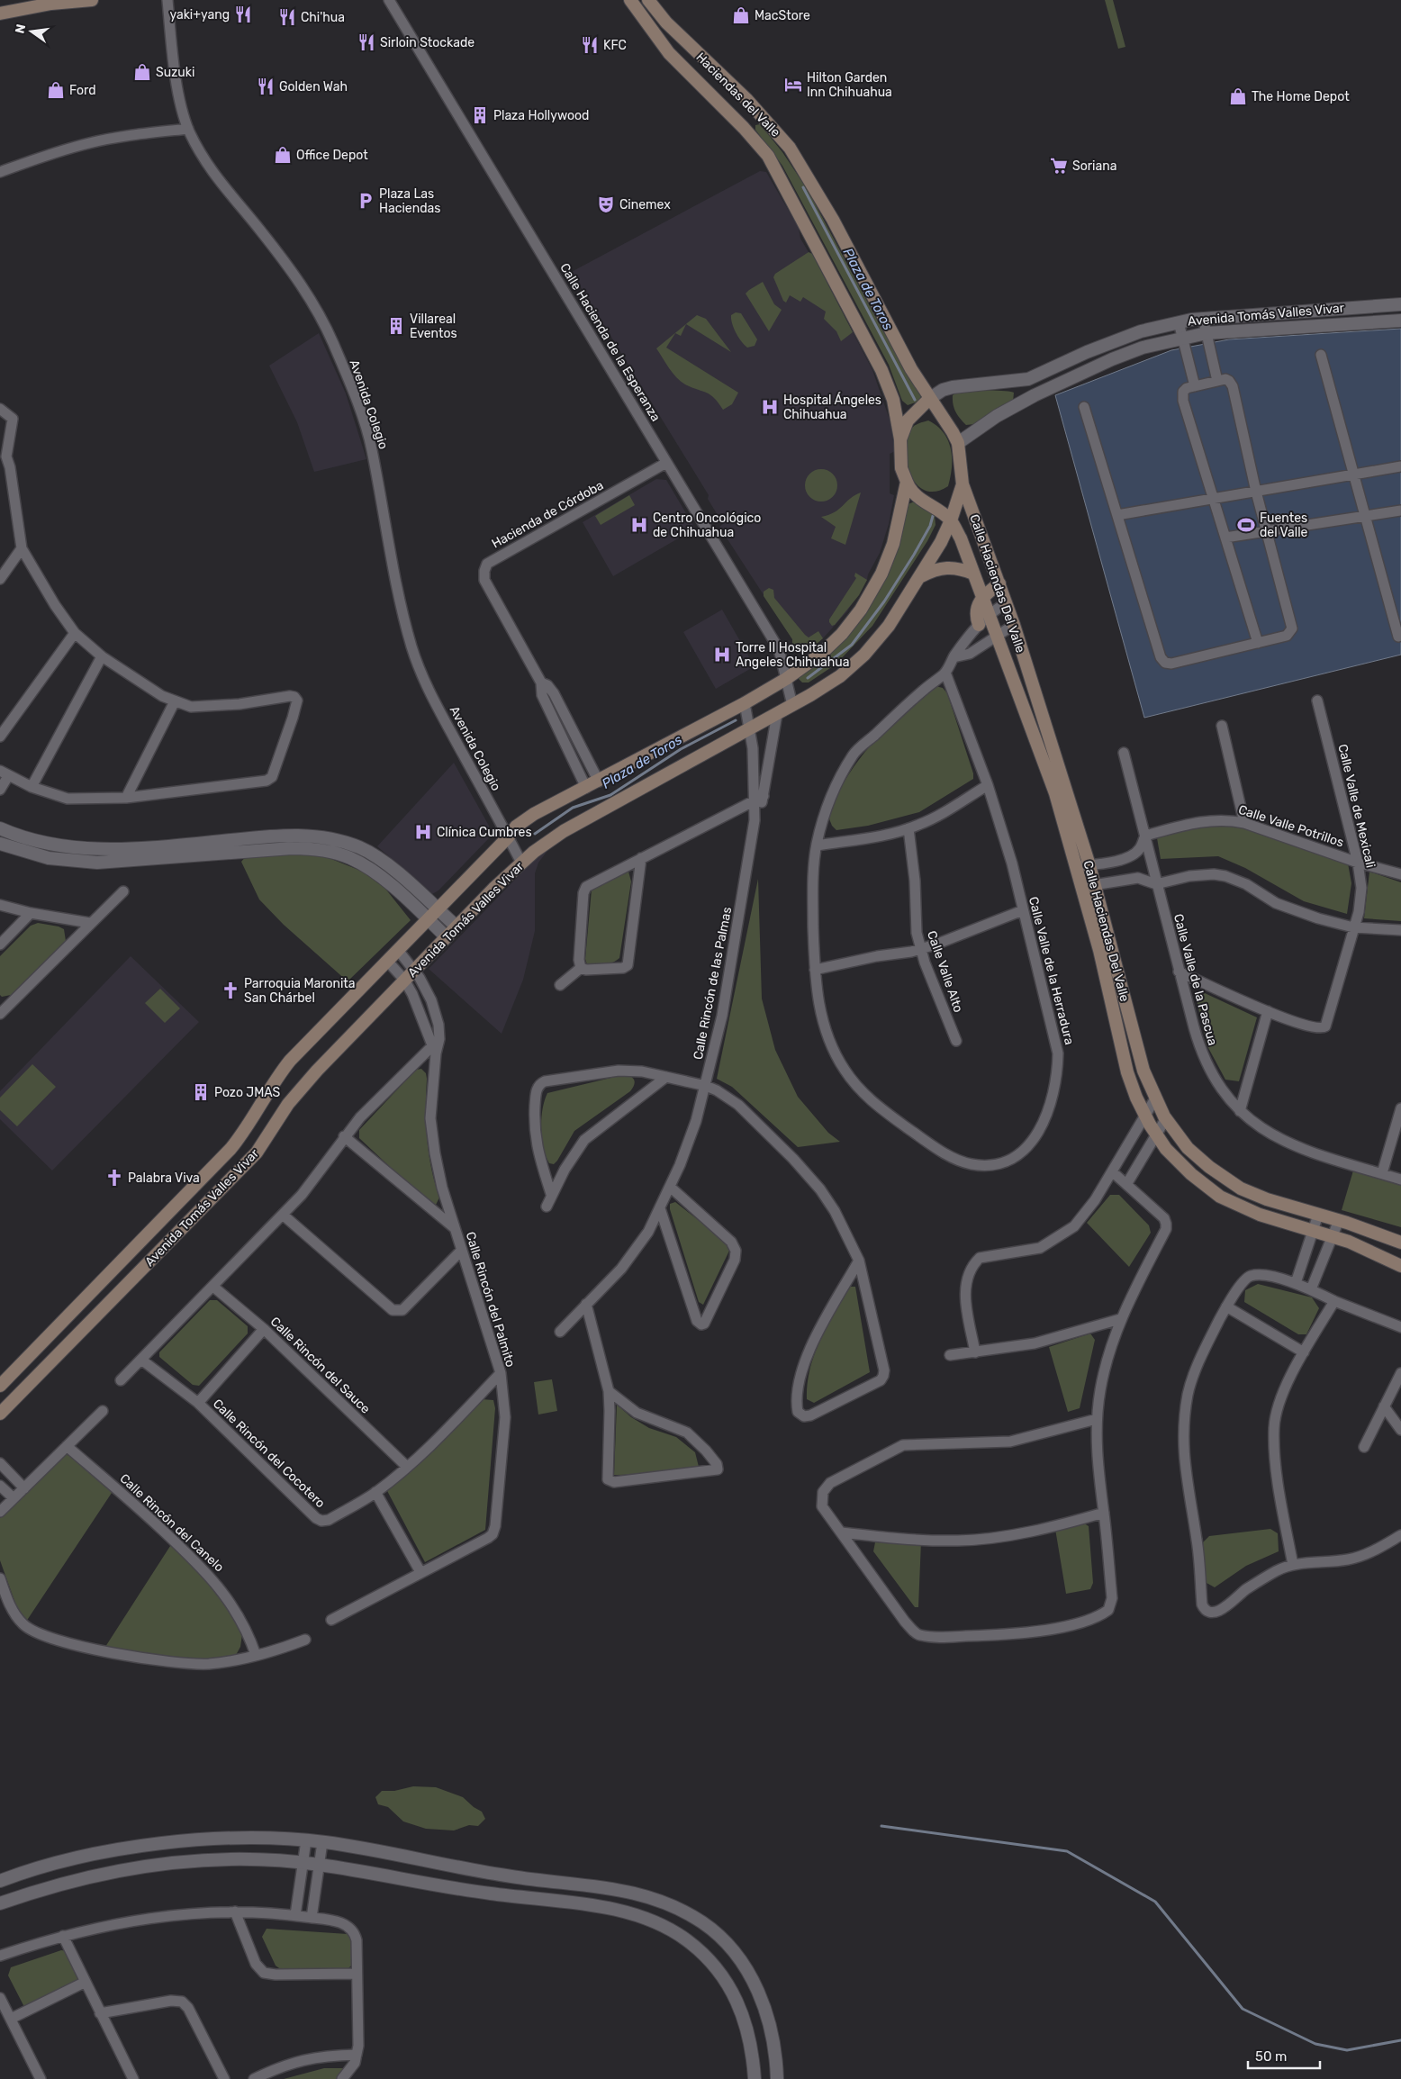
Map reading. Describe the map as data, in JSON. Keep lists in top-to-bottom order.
{
  "streets": {
    "main road": ["Haciendas del Valle", "Avenida Tomás Valles Vivar", "Calle Haciendas Del Valle"],
    "street": [
      "Calle Hacienda de la Esperanza",
      "Avenida Colegio",
      "Hacienda de Córdoba",
      "Calle Valle de Mexicali",
      "Calle Valle Potrillos",
      "Calle Valle de la Herradura",
      "Calle Valle Alto",
      "Calle Valle de la Pascua",
      "Calle Rincón de las Palmas",
      "Calle Rincón del Palmito",
      "Calle Rincón del Sauce",
      "Calle Rincón del Cocotero",
      "Calle Rincón del Canelo"
    ]
  },
  "crossings": [
    ["Haciendas del Valle", "Avenida Tomás Valles Vivar"],
    ["Haciendas del Valle", "Calle Haciendas Del Valle"],
    ["Avenida Tomás Valles Vivar", "Calle Hacienda de la Esperanza"],
    ["Avenida Tomás Valles Vivar", "Avenida Colegio"],
    ["Avenida Tomás Valles Vivar", "Hacienda de Córdoba"],
    ["Avenida Tomás Valles Vivar", "Calle Haciendas Del Valle"],
    ["Avenida Tomás Valles Vivar", "Calle Rincón de las Palmas"],
    ["Avenida Tomás Valles Vivar", "Calle Rincón del Palmito"],
    ["Calle Hacienda de la Esperanza", "Hacienda de Córdoba"],
    ["Calle Haciendas Del Valle", "Calle Valle de la Herradura"],
    ["Calle Valle de Mexicali", "Calle Valle Potrillos"],
    ["Calle Valle de Mexicali", "Calle Valle de la Pascua"],
    ["Calle Valle Potrillos", "Calle Valle de la Pascua"],
    ["Calle Rincón del Palmito", "Calle Rincón del Cocotero"],
    ["Calle Rincón del Sauce", "Calle Rincón del Cocotero"]
  ],
  "water": ["Plaza de Toros"],
  "places": {
    "restaurant": [
      "yaki+yang",
      "Chi'hua",
      "Sirloin Stockade",
      "KFC",
      "Golden Wah"
    ],
    "shop": [
      "MacStore",
      "Suzuki",
      "Ford",
      "The Home Depot",
      "Office Depot"
    ],
    "hotel": ["Hilton Garden Inn Chihuahua"],
    "building": ["Plaza Hollywood", "Villareal Eventos", "Pozo JMAS"],
    "supermarket": ["Soriana"],
    "parking": ["Plaza Las Haciendas"],
    "theatre": ["Cinemex"],
    "hospital": [
      "Hospital Ángeles Chihuahua",
      "Centro Oncológico de Chihuahua",
      "Torre II Hospital Angeles Chihuahua",
      "Clínica Cumbres"
    ],
    "sports": ["Fuentes del Valle"],
    "church": ["Parroquia Maronita San Chárbel", "Palabra Viva"]
  },
  "scale_bar": "50 m",
  "north": "left"
}
